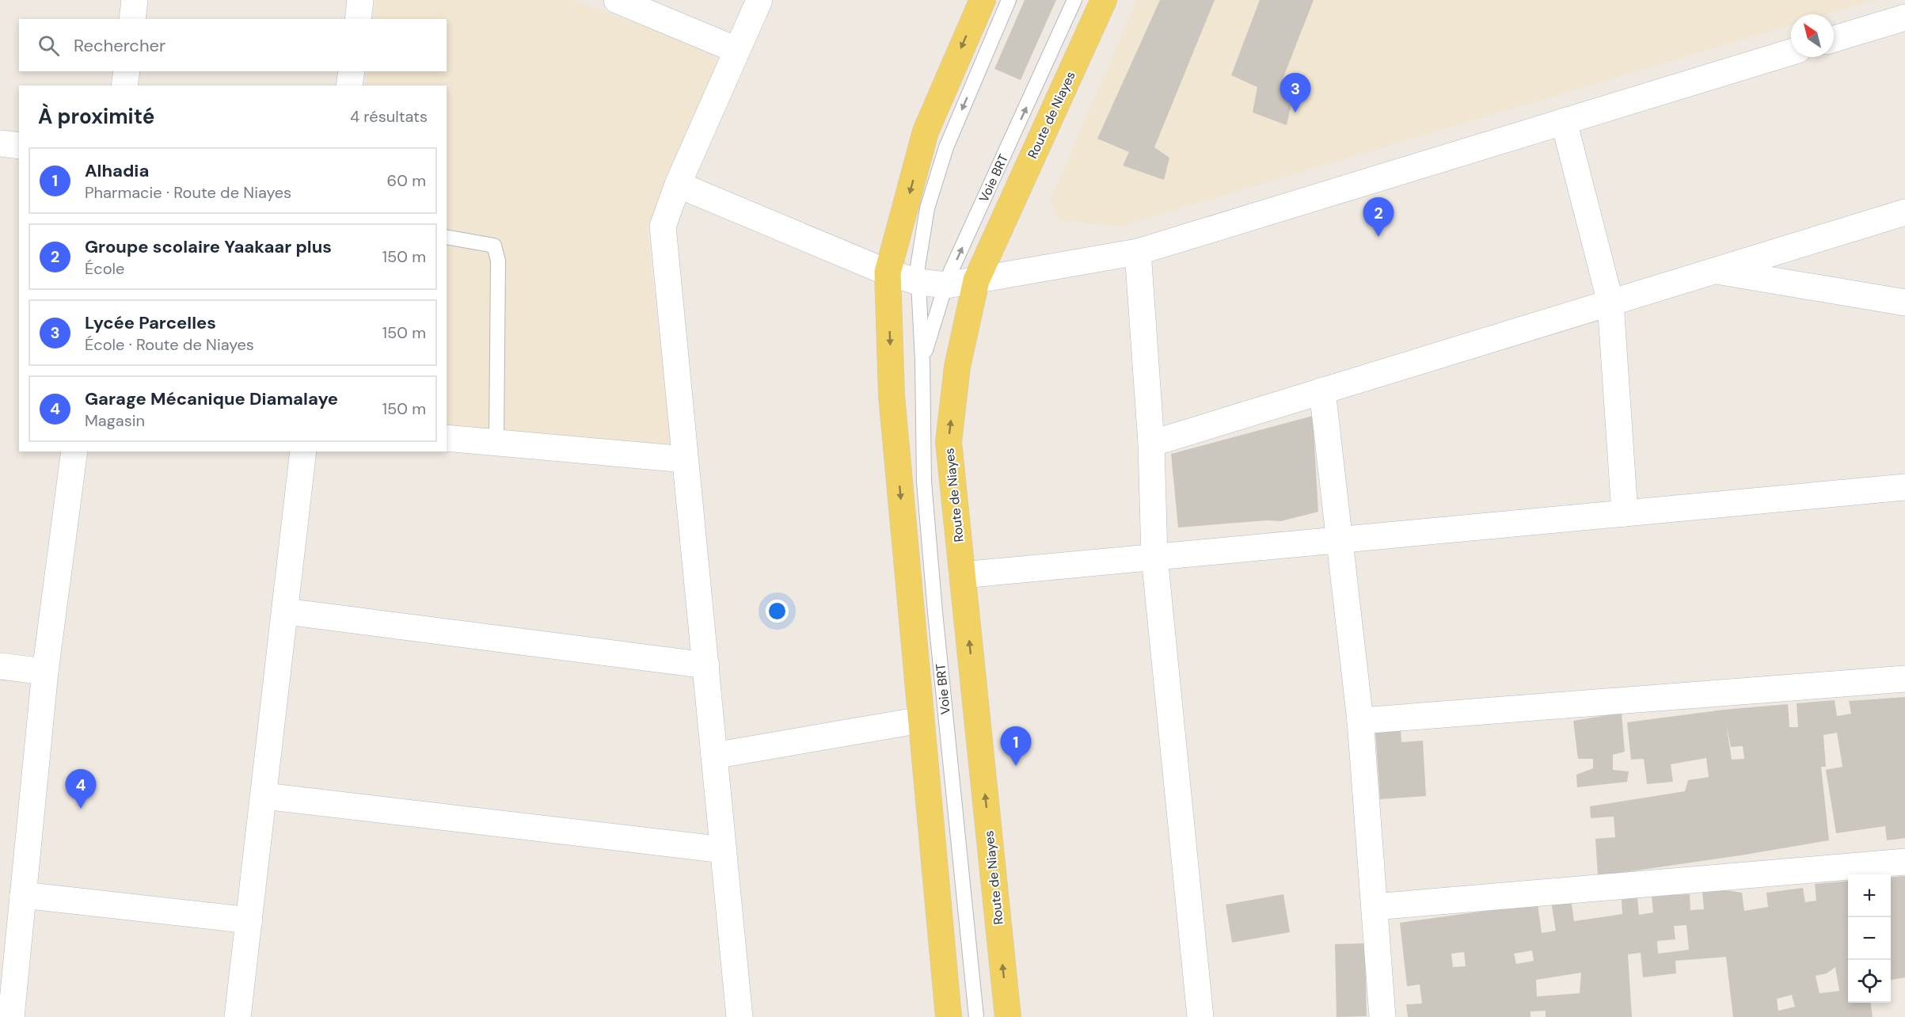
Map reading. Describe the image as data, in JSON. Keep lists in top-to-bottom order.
{
  "streets": {
    "main road": ["Route de Niayes"],
    "lane": ["Voie BRT"]
  },
  "north": "top left",
  "page": {
    "search": "Rechercher",
    "pins": [
      "3",
      "2",
      "1",
      "4"
    ],
    "heading": ["À proximité", "4 résultats"],
    "list": [
      {
        "mark": "1",
        "name": "Alhadia",
        "note": "Pharmacie · Route de Niayes",
        "value": "60 m"
      },
      {
        "mark": "2",
        "name": "Groupe scolaire Yaakaar plus",
        "note": "École",
        "value": "150 m"
      },
      {
        "mark": "3",
        "name": "Lycée Parcelles",
        "note": "École · Route de Niayes",
        "value": "150 m"
      },
      {
        "mark": "4",
        "name": "Garage Mécanique Diamalaye",
        "note": "Magasin",
        "value": "150 m"
      }
    ],
    "map_buttons": ["+", "−"]
  }
}
